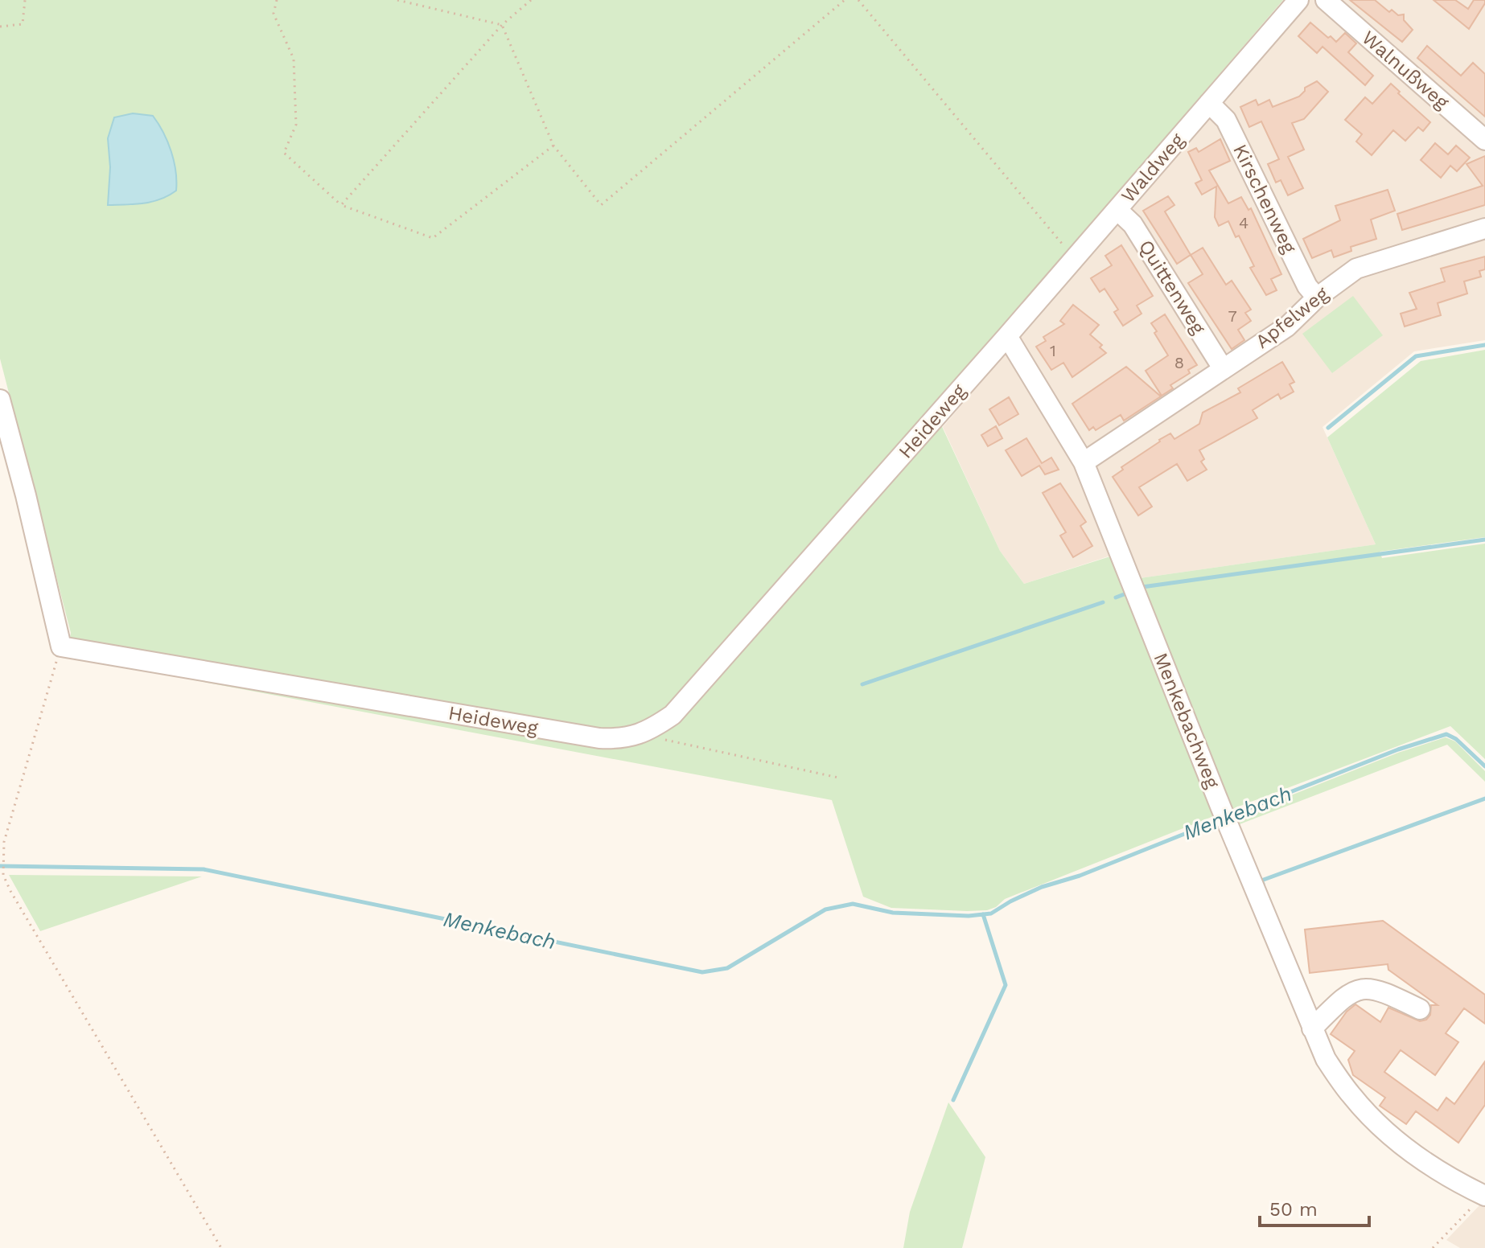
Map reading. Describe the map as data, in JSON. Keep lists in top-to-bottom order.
{
  "streets": {
    "street": [
      "Walnußweg",
      "Waldweg",
      "Kirschenweg",
      "Quittenweg",
      "Apfelweg",
      "Heideweg",
      "Menkebachweg"
    ]
  },
  "crossings": [
    ["Waldweg", "Kirschenweg"],
    ["Waldweg", "Quittenweg"],
    ["Waldweg", "Heideweg"],
    ["Waldweg", "Menkebachweg"],
    ["Kirschenweg", "Apfelweg"],
    ["Quittenweg", "Apfelweg"],
    ["Apfelweg", "Menkebachweg"],
    ["Heideweg", "Menkebachweg"]
  ],
  "water": ["Menkebach"],
  "house_numbers": [
    "4",
    "7",
    "1",
    "8"
  ],
  "scale_bar": "50 m"
}
